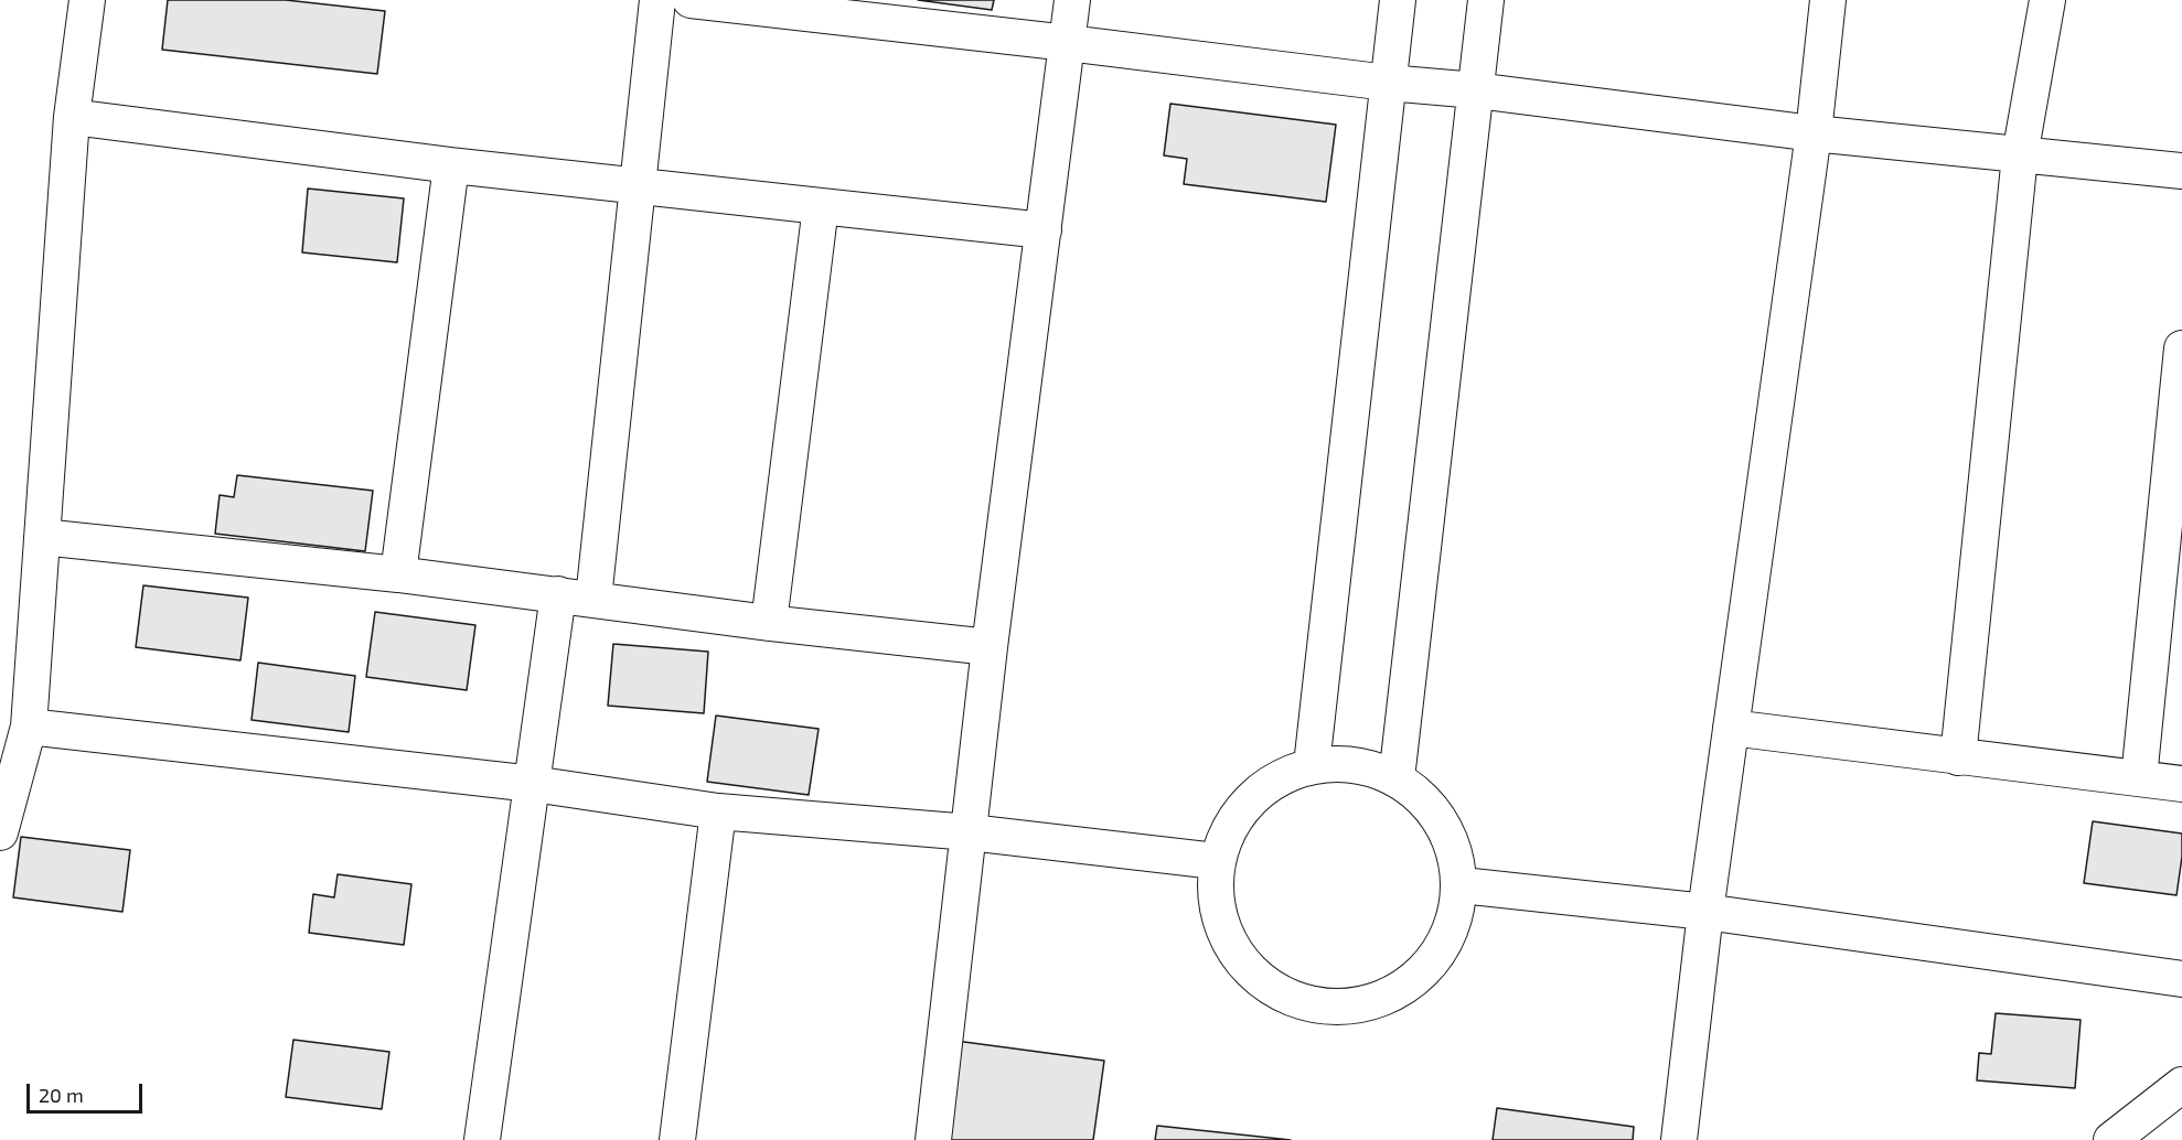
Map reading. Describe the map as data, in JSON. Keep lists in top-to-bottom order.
{
  "scale_bar": "20 m"
}
